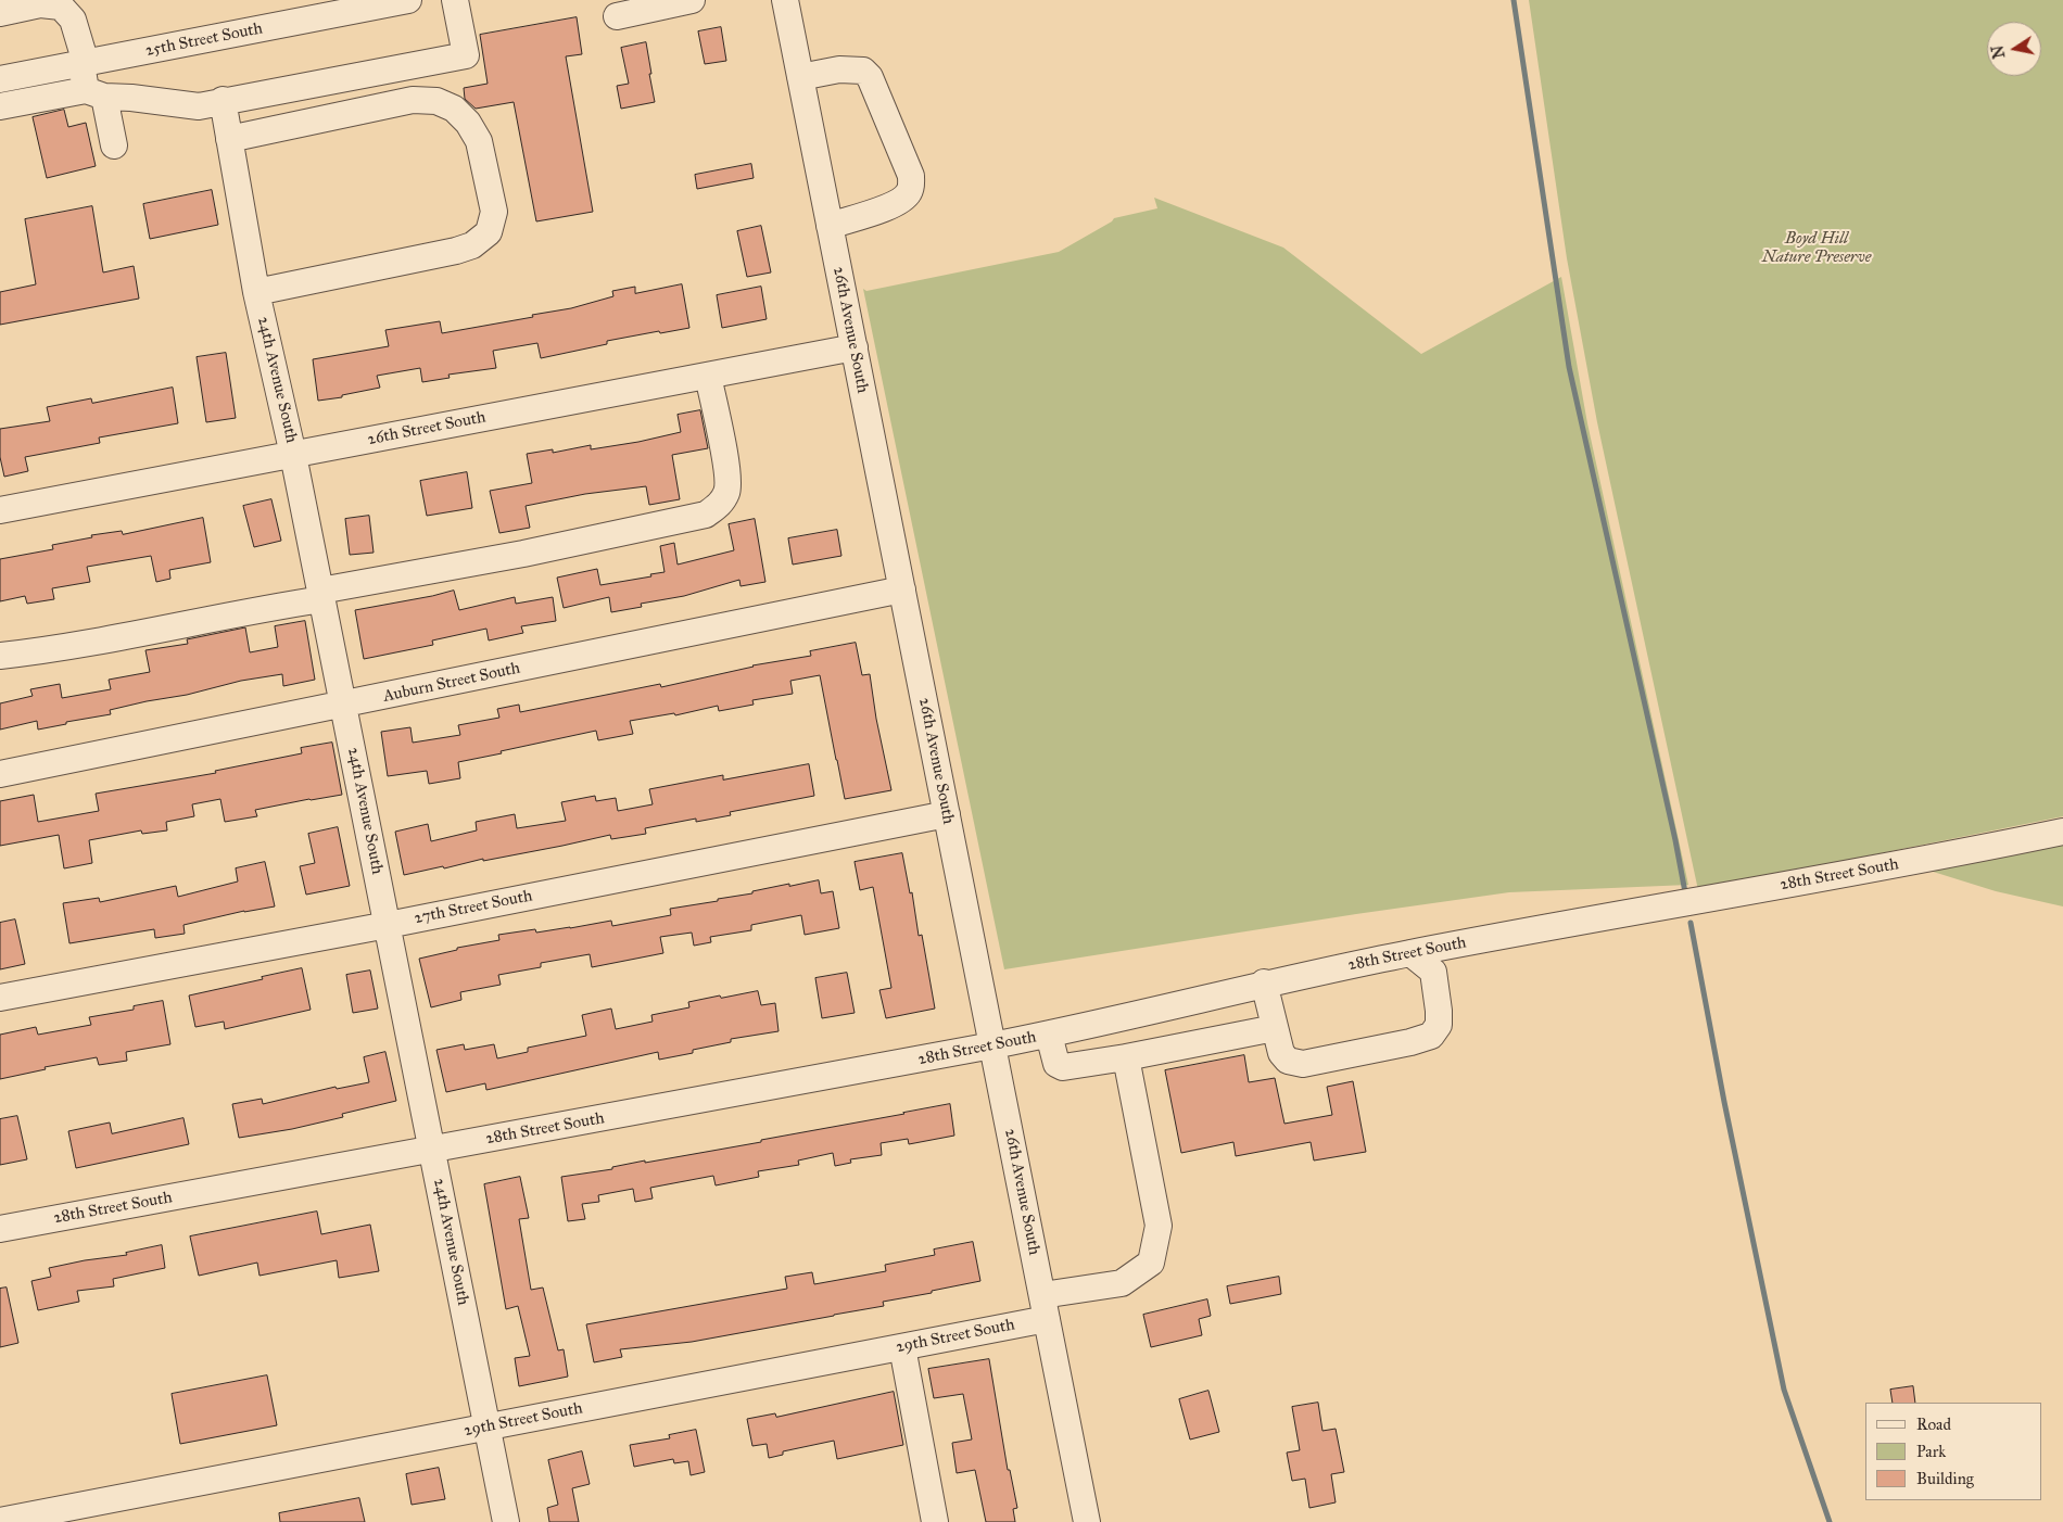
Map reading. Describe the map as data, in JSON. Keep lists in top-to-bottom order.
{
  "streets": {
    "street": [
      "25th Street South",
      "26th Avenue South",
      "24th Avenue South",
      "26th Street South",
      "Auburn Street South",
      "28th Street South",
      "27th Street South",
      "29th Street South"
    ]
  },
  "crossings": [
    ["26th Avenue South", "26th Street South"],
    ["26th Avenue South", "Auburn Street South"],
    ["26th Avenue South", "28th Street South"],
    ["26th Avenue South", "27th Street South"],
    ["26th Avenue South", "29th Street South"],
    ["24th Avenue South", "26th Street South"],
    ["24th Avenue South", "Auburn Street South"],
    ["24th Avenue South", "28th Street South"],
    ["24th Avenue South", "27th Street South"],
    ["24th Avenue South", "29th Street South"]
  ],
  "parks": ["Boyd Hill Nature Preserve"],
  "legend": ["Road", "Park", "Building"],
  "north": "left"
}
